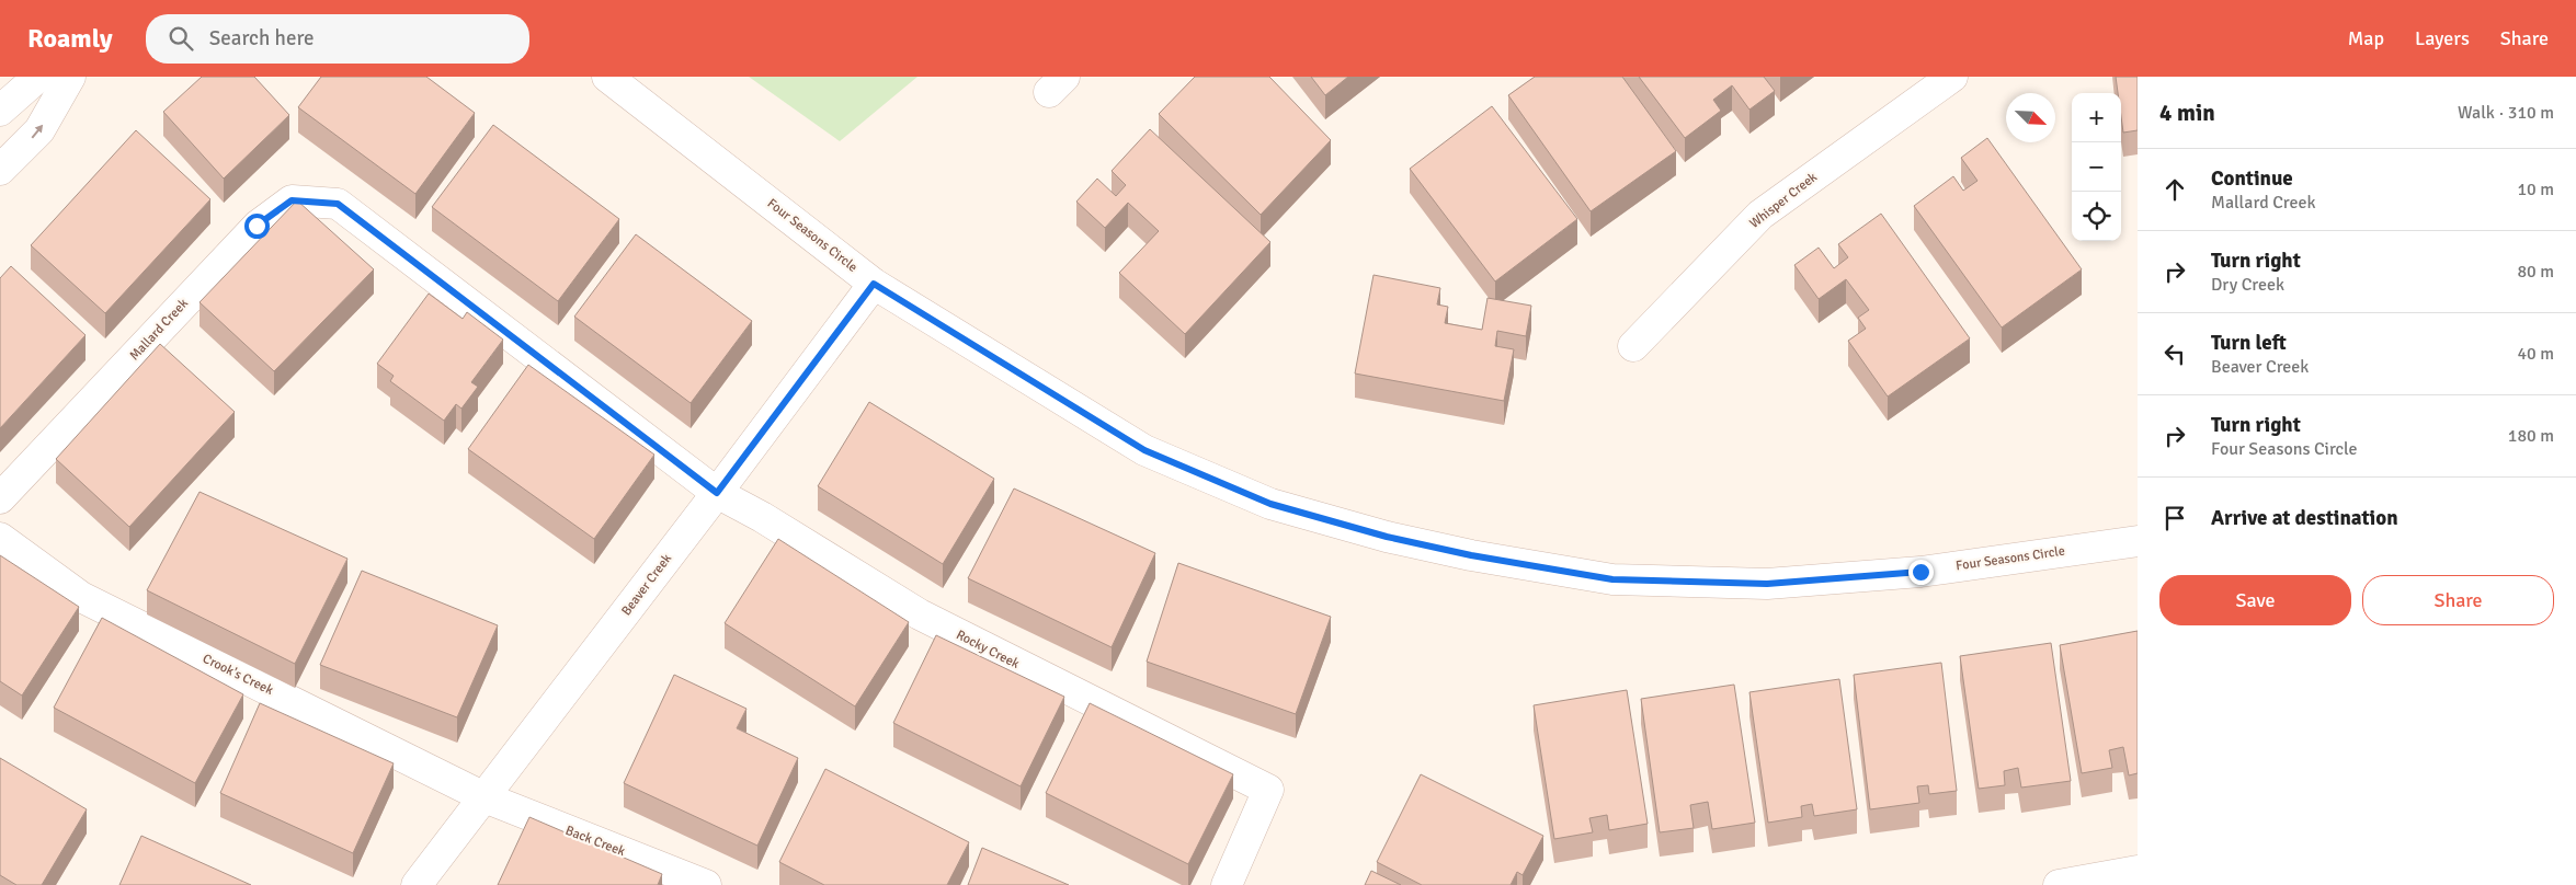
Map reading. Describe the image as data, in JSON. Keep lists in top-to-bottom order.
{
  "streets": {
    "street": [
      "Whisper Creek",
      "Four Seasons Circle",
      "Mallard Creek",
      "Beaver Creek",
      "Rocky Creek",
      "Crook's Creek",
      "Back Creek"
    ]
  },
  "crossings": [
    ["Four Seasons Circle", "Beaver Creek"],
    ["Mallard Creek", "Rocky Creek"],
    ["Beaver Creek", "Rocky Creek"],
    ["Beaver Creek", "Crook's Creek"],
    ["Beaver Creek", "Back Creek"],
    ["Crook's Creek", "Back Creek"]
  ],
  "north": "bottom right",
  "page": {
    "header": "Roamly",
    "search": "Search here",
    "nav": ["Map", "Layers", "Share"],
    "heading": ["4 min", "Walk · 310 m"],
    "map_buttons": ["+", "−"],
    "list": [
      ["Continue", "Mallard Creek", "10 m"],
      ["Turn right", "Dry Creek", "80 m"],
      ["Turn left", "Beaver Creek", "40 m"],
      ["Turn right", "Four Seasons Circle", "180 m"],
      "Arrive at destination"
    ],
    "buttons": ["Save", "Share"]
  }
}
